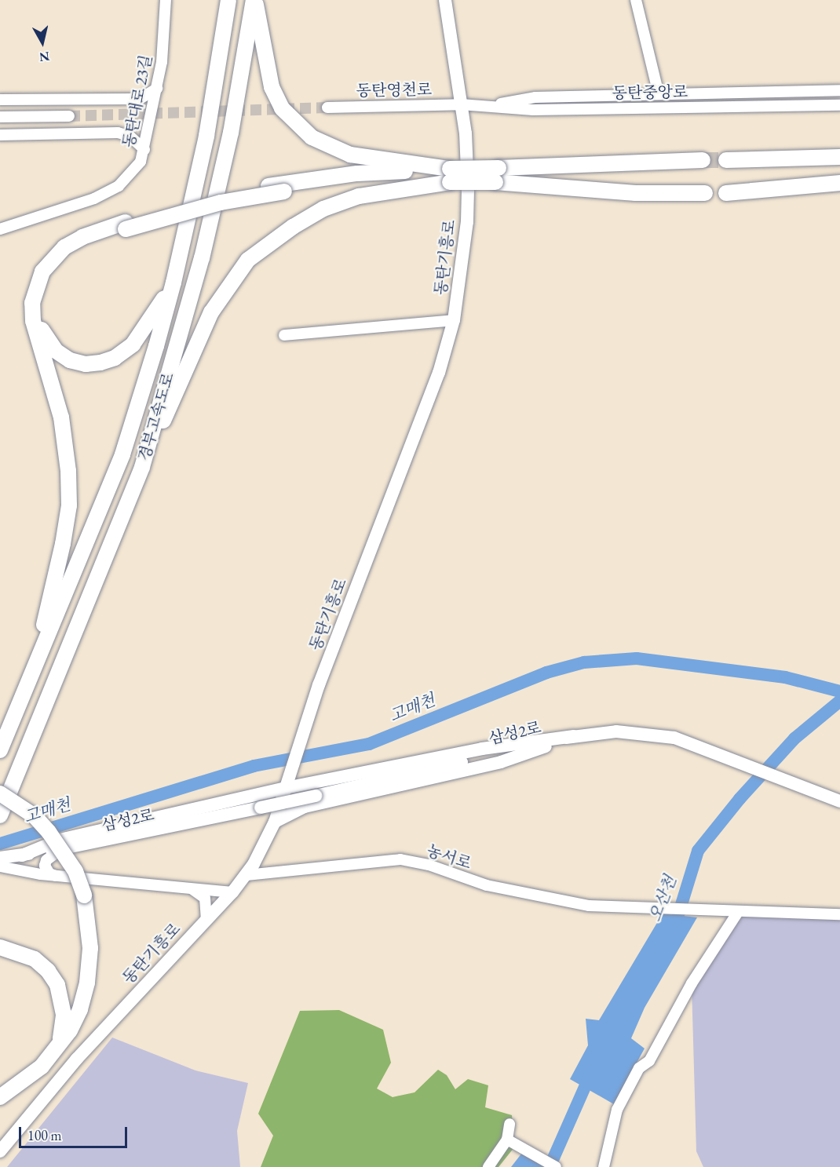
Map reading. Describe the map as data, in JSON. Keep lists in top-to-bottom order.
{
  "streets": {
    "highway": ["경부고속도로"],
    "main road": ["동탄기흥로", "삼성2로"],
    "street": [
      "동탄영천로",
      "동탄중앙로",
      "동탄대로 23길",
      "농서로"
    ]
  },
  "crossings": [
    ["동탄영천로", "동탄중앙로"],
    ["동탄영천로", "동탄기흥로"],
    ["동탄중앙로", "동탄기흥로"],
    ["동탄기흥로", "농서로"]
  ],
  "water": ["고매천", "오산천"],
  "scale_bar": "100 m",
  "north": "bottom"
}
